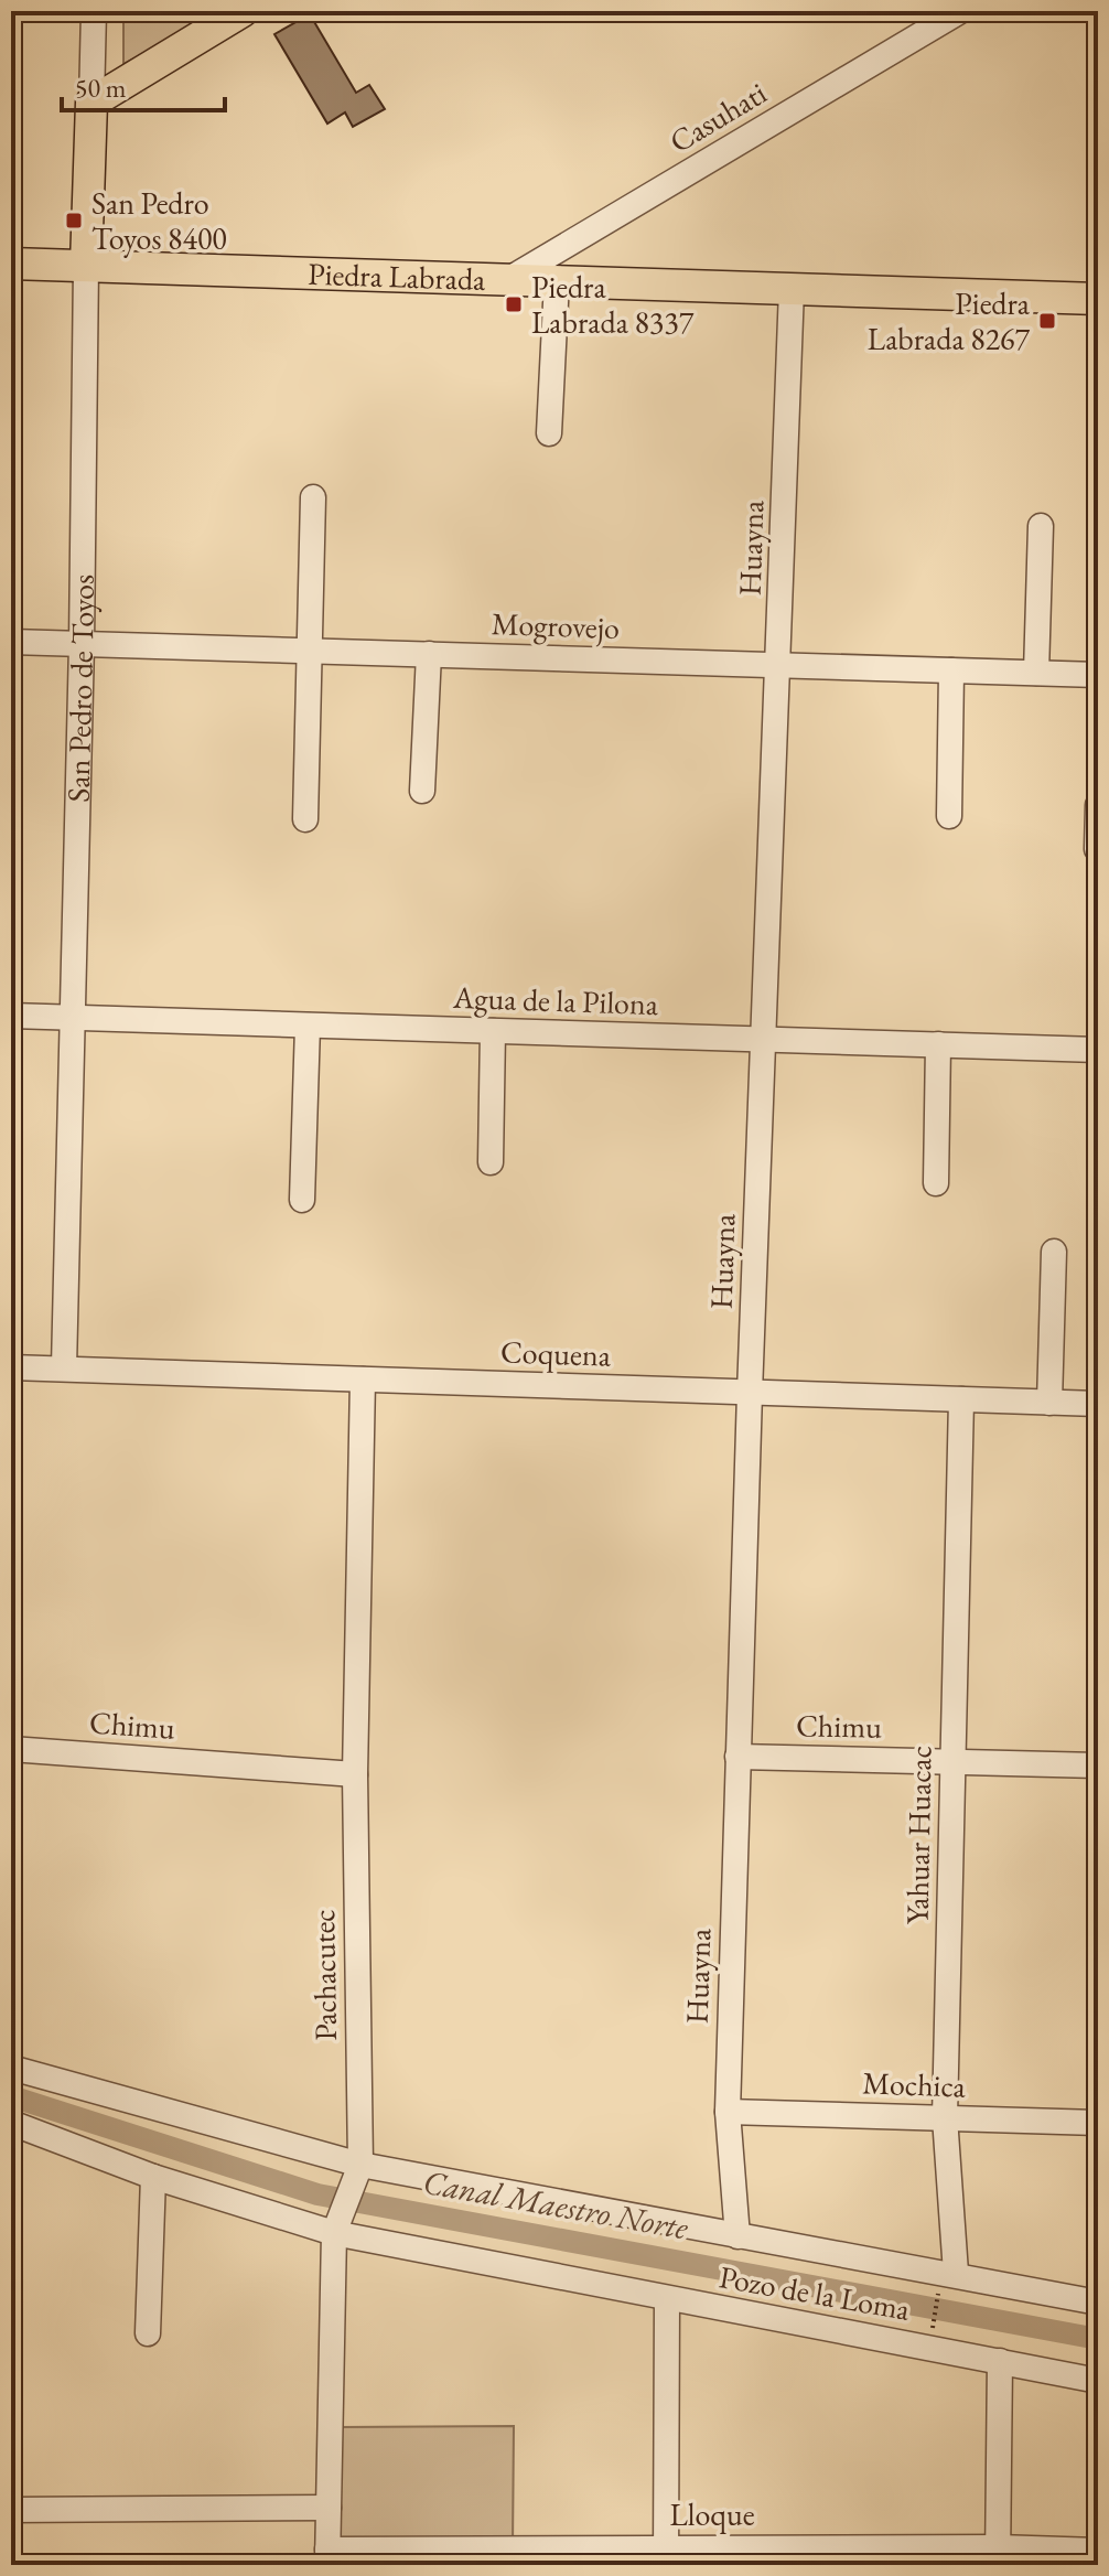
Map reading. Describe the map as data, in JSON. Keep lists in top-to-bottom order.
{
  "streets": {
    "main road": ["Piedra Labrada", "San Pedro de Toyos"],
    "street": [
      "Casuhati",
      "Huayna",
      "Mogrovejo",
      "Agua de la Pilona",
      "Coquena",
      "Chimu",
      "Yahuar Huacac",
      "Pachacutec",
      "Mochica",
      "Pozo de la Loma",
      "Lloque"
    ]
  },
  "crossings": [
    ["Casuhati", "Piedra Labrada"],
    ["Piedra Labrada", "Huayna"],
    ["Piedra Labrada", "San Pedro de Toyos"],
    ["Huayna", "Mogrovejo"],
    ["Huayna", "Agua de la Pilona"],
    ["Huayna", "Coquena"],
    ["Huayna", "Chimu"],
    ["Huayna", "Mochica"],
    ["Huayna", "Pozo de la Loma"],
    ["Mogrovejo", "San Pedro de Toyos"],
    ["San Pedro de Toyos", "Agua de la Pilona"],
    ["San Pedro de Toyos", "Coquena"],
    ["Coquena", "Yahuar Huacac"],
    ["Coquena", "Pachacutec"],
    ["Chimu", "Yahuar Huacac"],
    ["Chimu", "Pachacutec"],
    ["Yahuar Huacac", "Mochica"],
    ["Yahuar Huacac", "Pozo de la Loma"],
    ["Pachacutec", "Pozo de la Loma"],
    ["Pachacutec", "Lloque"]
  ],
  "water": ["Canal Maestro Norte"],
  "places": {
    "transit": ["San Pedro Toyos 8400", "Piedra Labrada 8337", "Piedra Labrada 8267"]
  },
  "scale_bar": "50 m"
}
